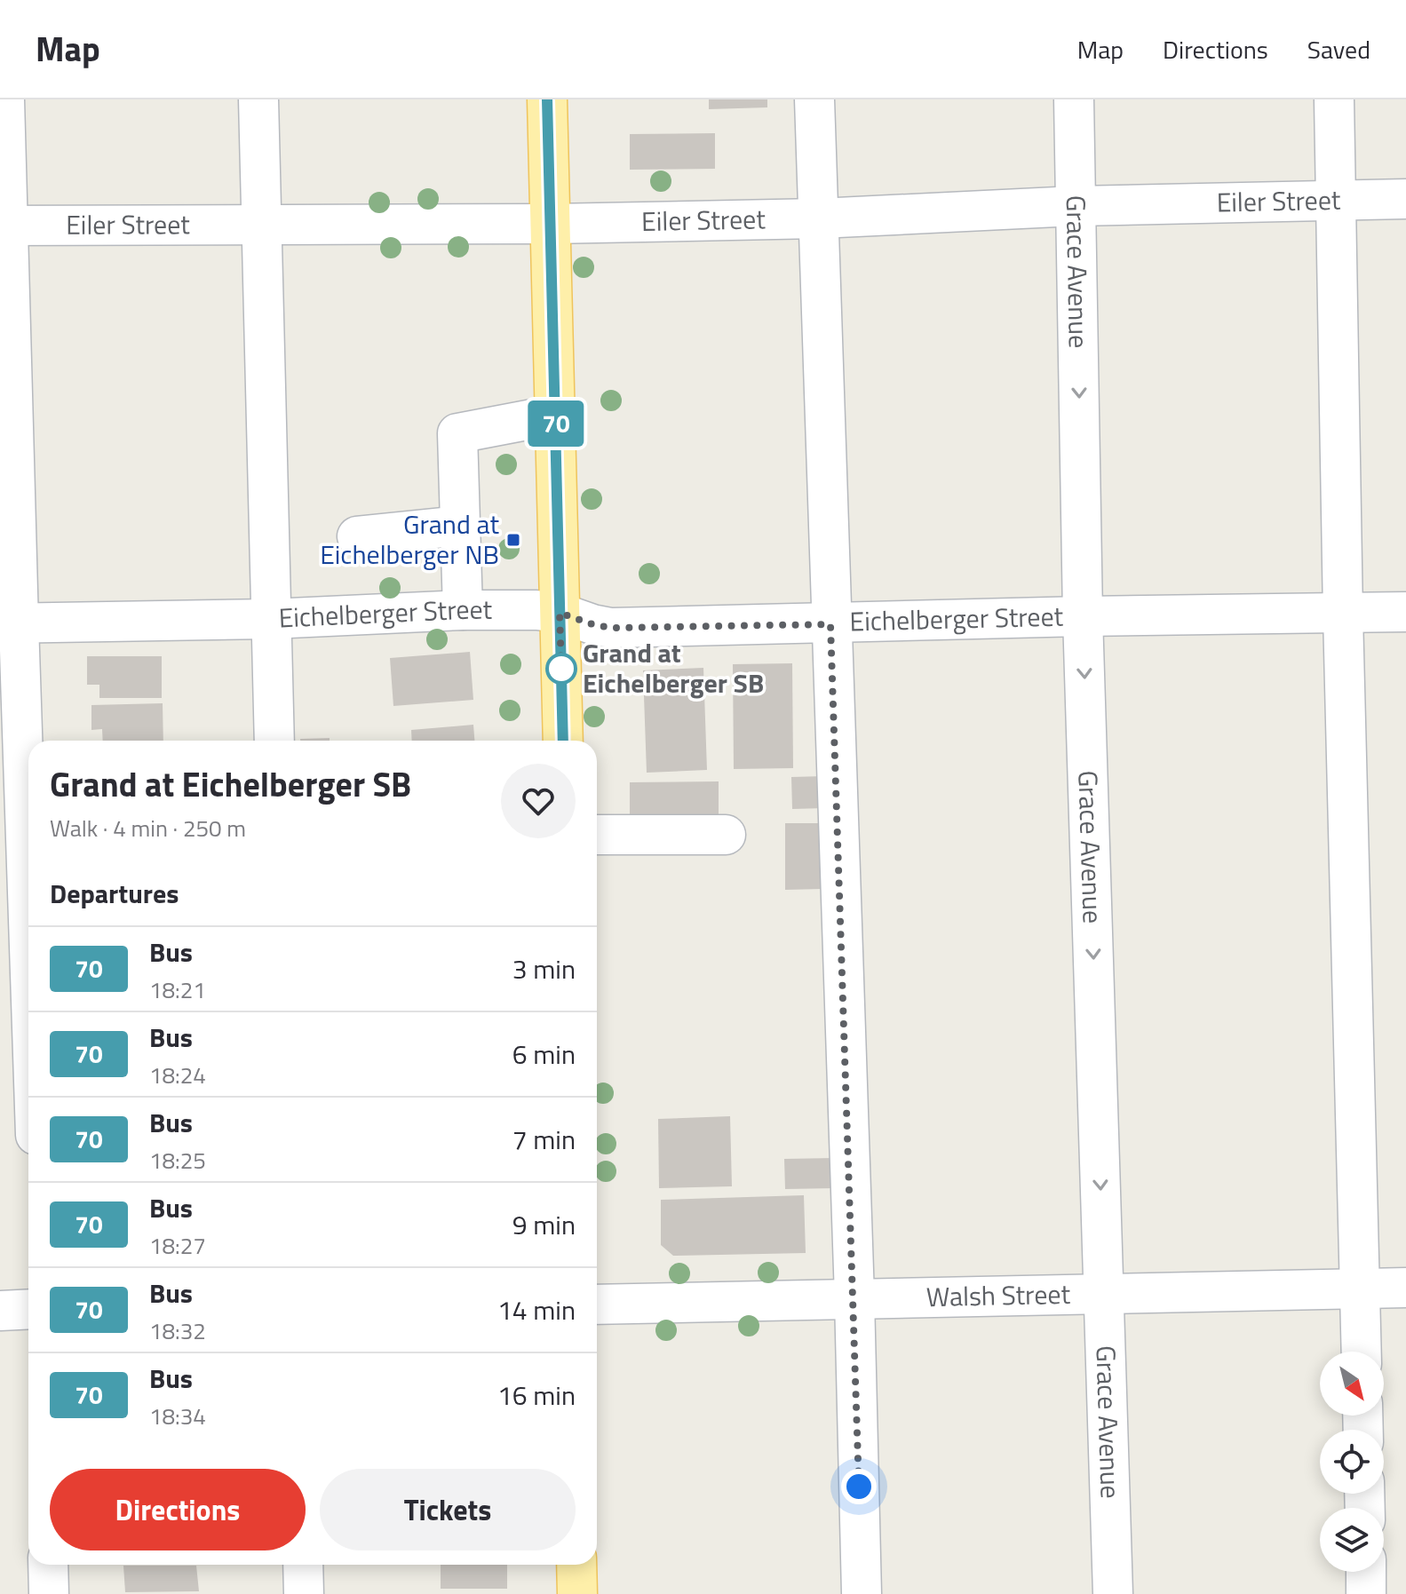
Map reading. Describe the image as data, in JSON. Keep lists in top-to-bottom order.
{
  "streets": {
    "street": [
      "Eiler Street",
      "Grace Avenue",
      "Eichelberger Street",
      "Walsh Street"
    ]
  },
  "crossings": [
    ["Eiler Street", "Grace Avenue"],
    ["Grace Avenue", "Eichelberger Street"],
    ["Grace Avenue", "Walsh Street"]
  ],
  "places": {
    "transit": ["Grand at Eichelberger NB"],
    "other": ["Grand at Eichelberger SB"]
  },
  "lines": ["bus line 70"],
  "north": "bottom right",
  "page": {
    "header": "Map",
    "nav": ["Map", "Directions", "Saved"],
    "on_map": "70",
    "heading": [
      ["Grand at Eichelberger SB", "Walk · 4 min · 250 m"],
      "Departures"
    ],
    "list": [
      {
        "mark": "70",
        "name": "Bus",
        "note": "18:21",
        "value": "3 min"
      },
      {
        "mark": "70",
        "name": "Bus",
        "note": "18:24",
        "value": "6 min"
      },
      {
        "mark": "70",
        "name": "Bus",
        "note": "18:25",
        "value": "7 min"
      },
      {
        "mark": "70",
        "name": "Bus",
        "note": "18:27",
        "value": "9 min"
      },
      {
        "mark": "70",
        "name": "Bus",
        "note": "18:32",
        "value": "14 min"
      },
      {
        "mark": "70",
        "name": "Bus",
        "note": "18:34",
        "value": "16 min"
      }
    ],
    "buttons": ["Directions", "Tickets"]
  }
}
